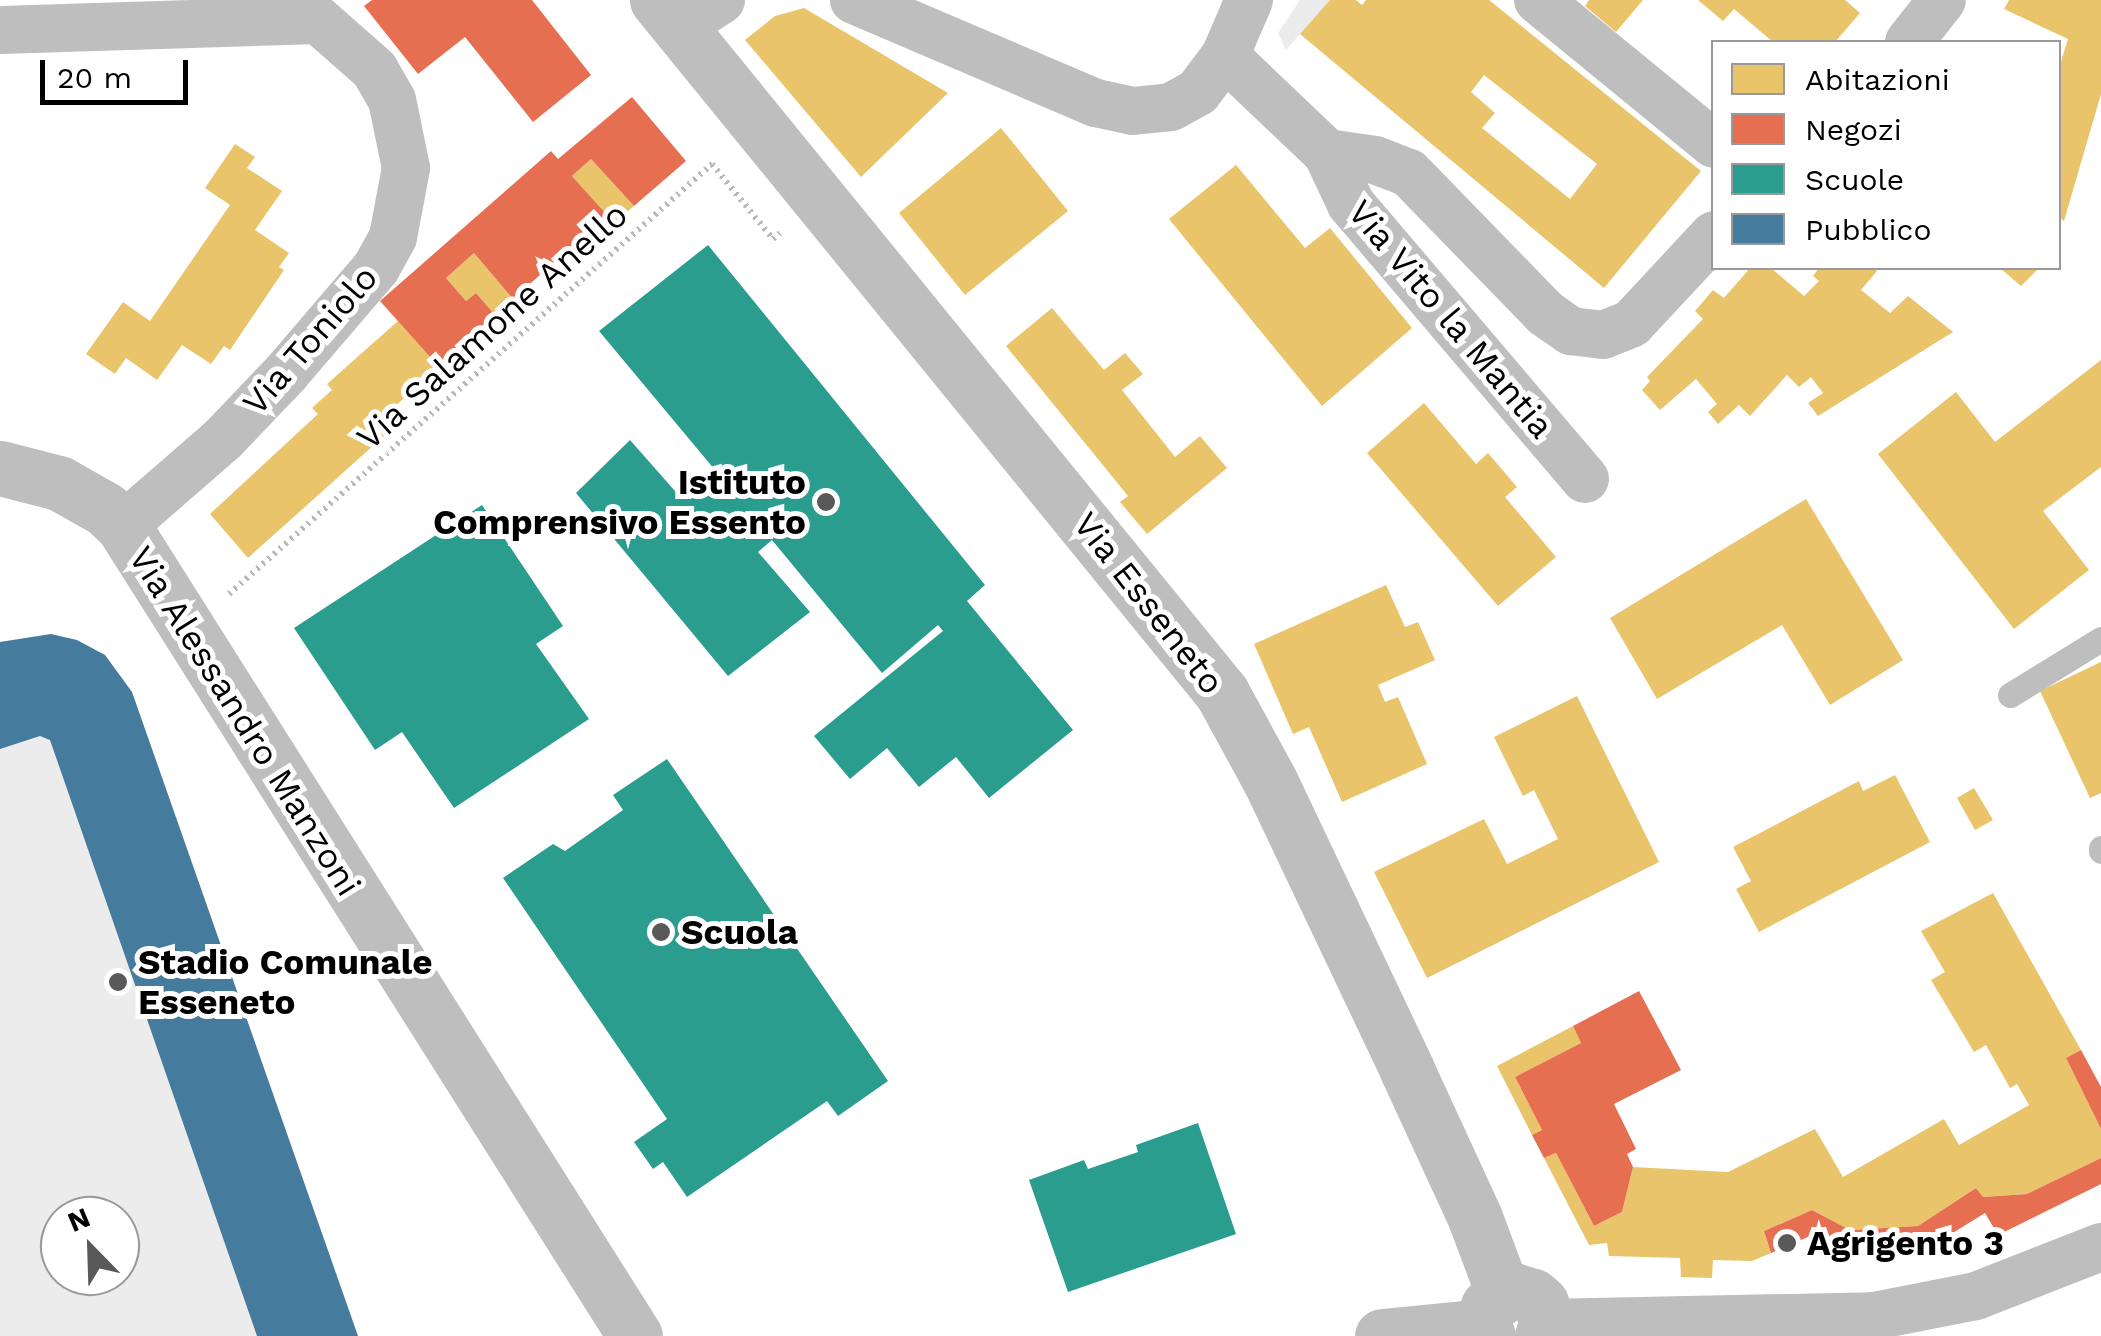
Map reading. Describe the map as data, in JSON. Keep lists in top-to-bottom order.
{
  "streets": {
    "street": [
      "Via Vito la Mantia",
      "Via Toniolo",
      "Via Esseneto",
      "Via Alessandro Manzoni"
    ],
    "path": ["Via Salamone Anello"]
  },
  "crossings": [
    ["Via Salamone Anello", "Via Esseneto"],
    ["Via Salamone Anello", "Via Alessandro Manzoni"],
    ["Via Toniolo", "Via Alessandro Manzoni"]
  ],
  "places": [
    "Istituto Comprensivo Essento",
    "Scuola",
    "Stadio Comunale Esseneto",
    "Agrigento 3"
  ],
  "legend": [
    "Abitazioni",
    "Negozi",
    "Scuole",
    "Pubblico"
  ],
  "scale_bar": "20 m",
  "north": "top left"
}
